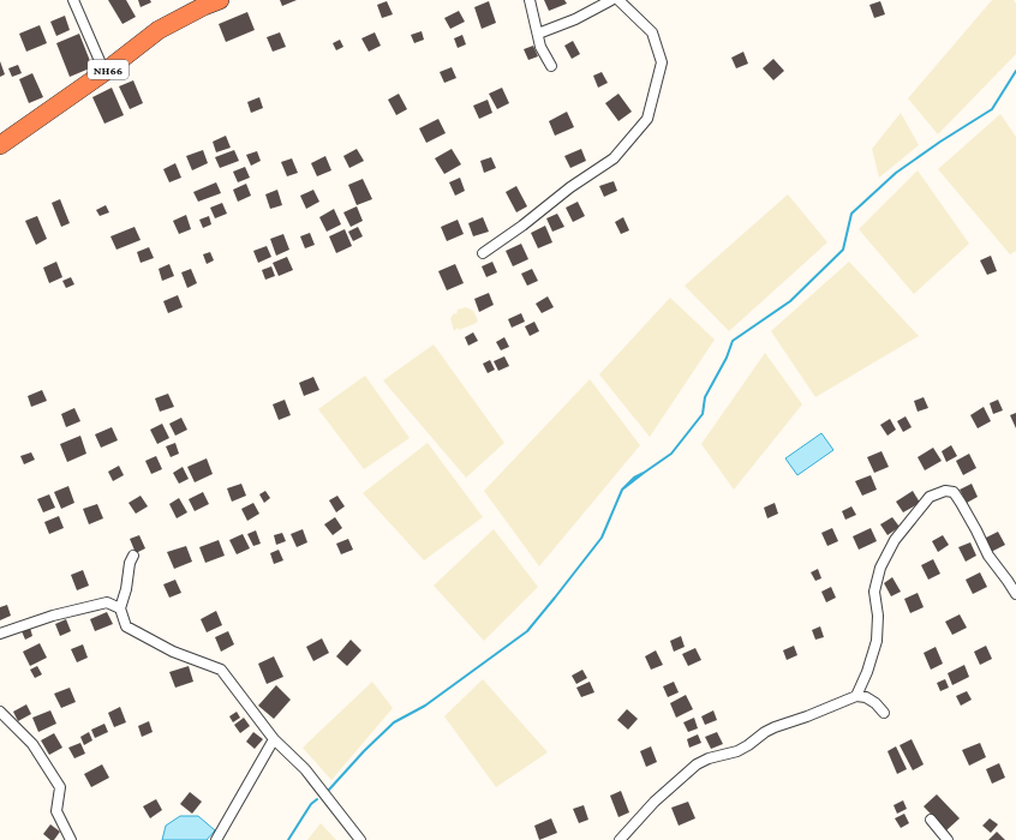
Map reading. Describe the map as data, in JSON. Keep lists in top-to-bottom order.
{
  "streets": {
    "highway": ["NH66"]
  }
}
